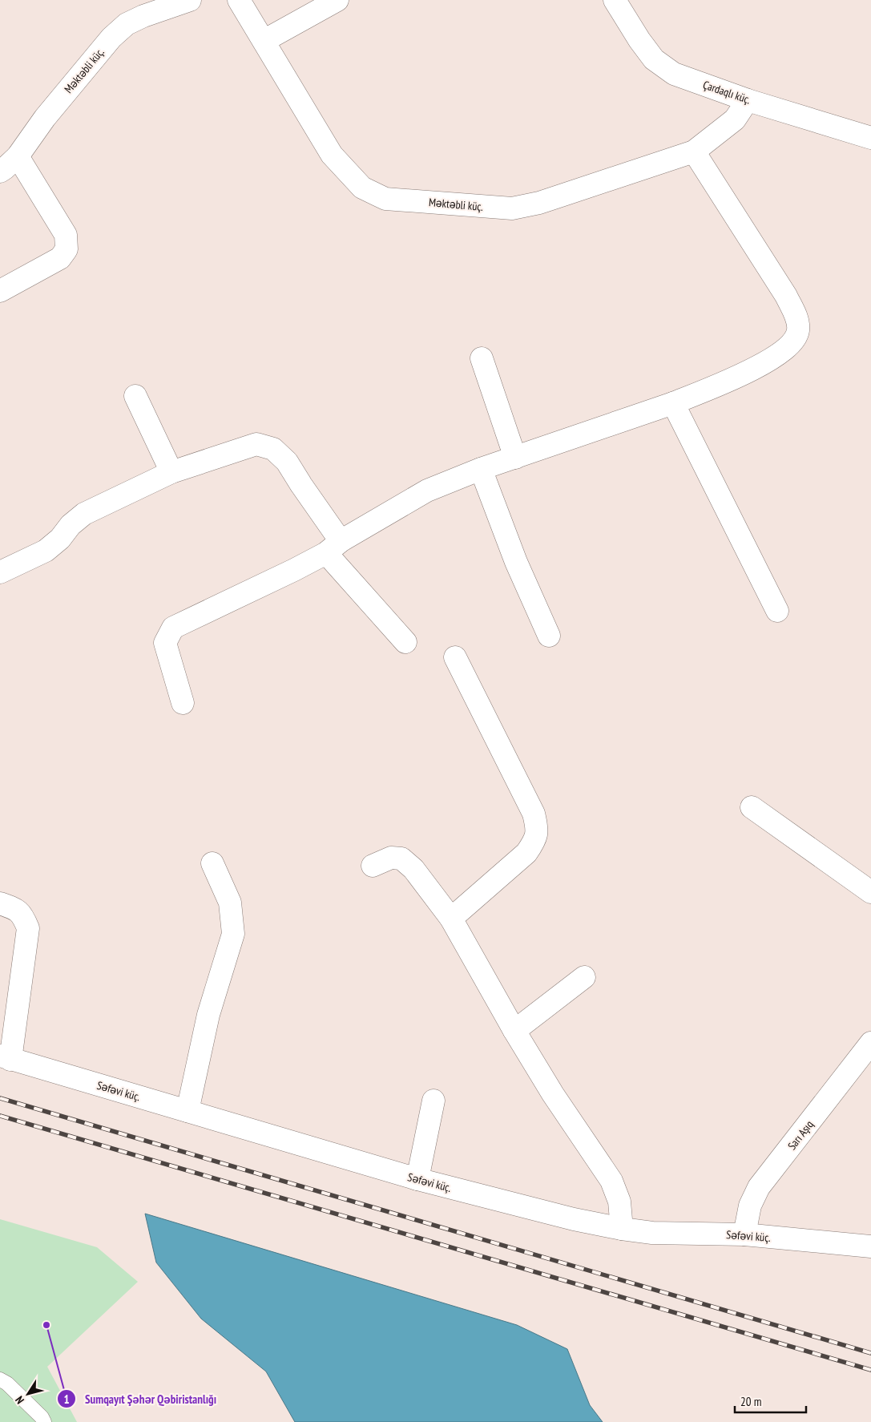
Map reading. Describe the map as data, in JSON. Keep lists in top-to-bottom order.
{
  "streets": {
    "street": [
      "Məktəbli küç.",
      "Çardaqlı küç.",
      "Səfəvi küç.",
      "Sarı Aşıq"
    ]
  },
  "crossings": [
    ["Məktəbli küç.", "Çardaqlı küç."],
    ["Səfəvi küç.", "Sarı Aşıq"]
  ],
  "places": ["Sumqayıt Şəhər Qəbiristanlığı"],
  "scale_bar": "20 m",
  "north": "bottom left"
}
